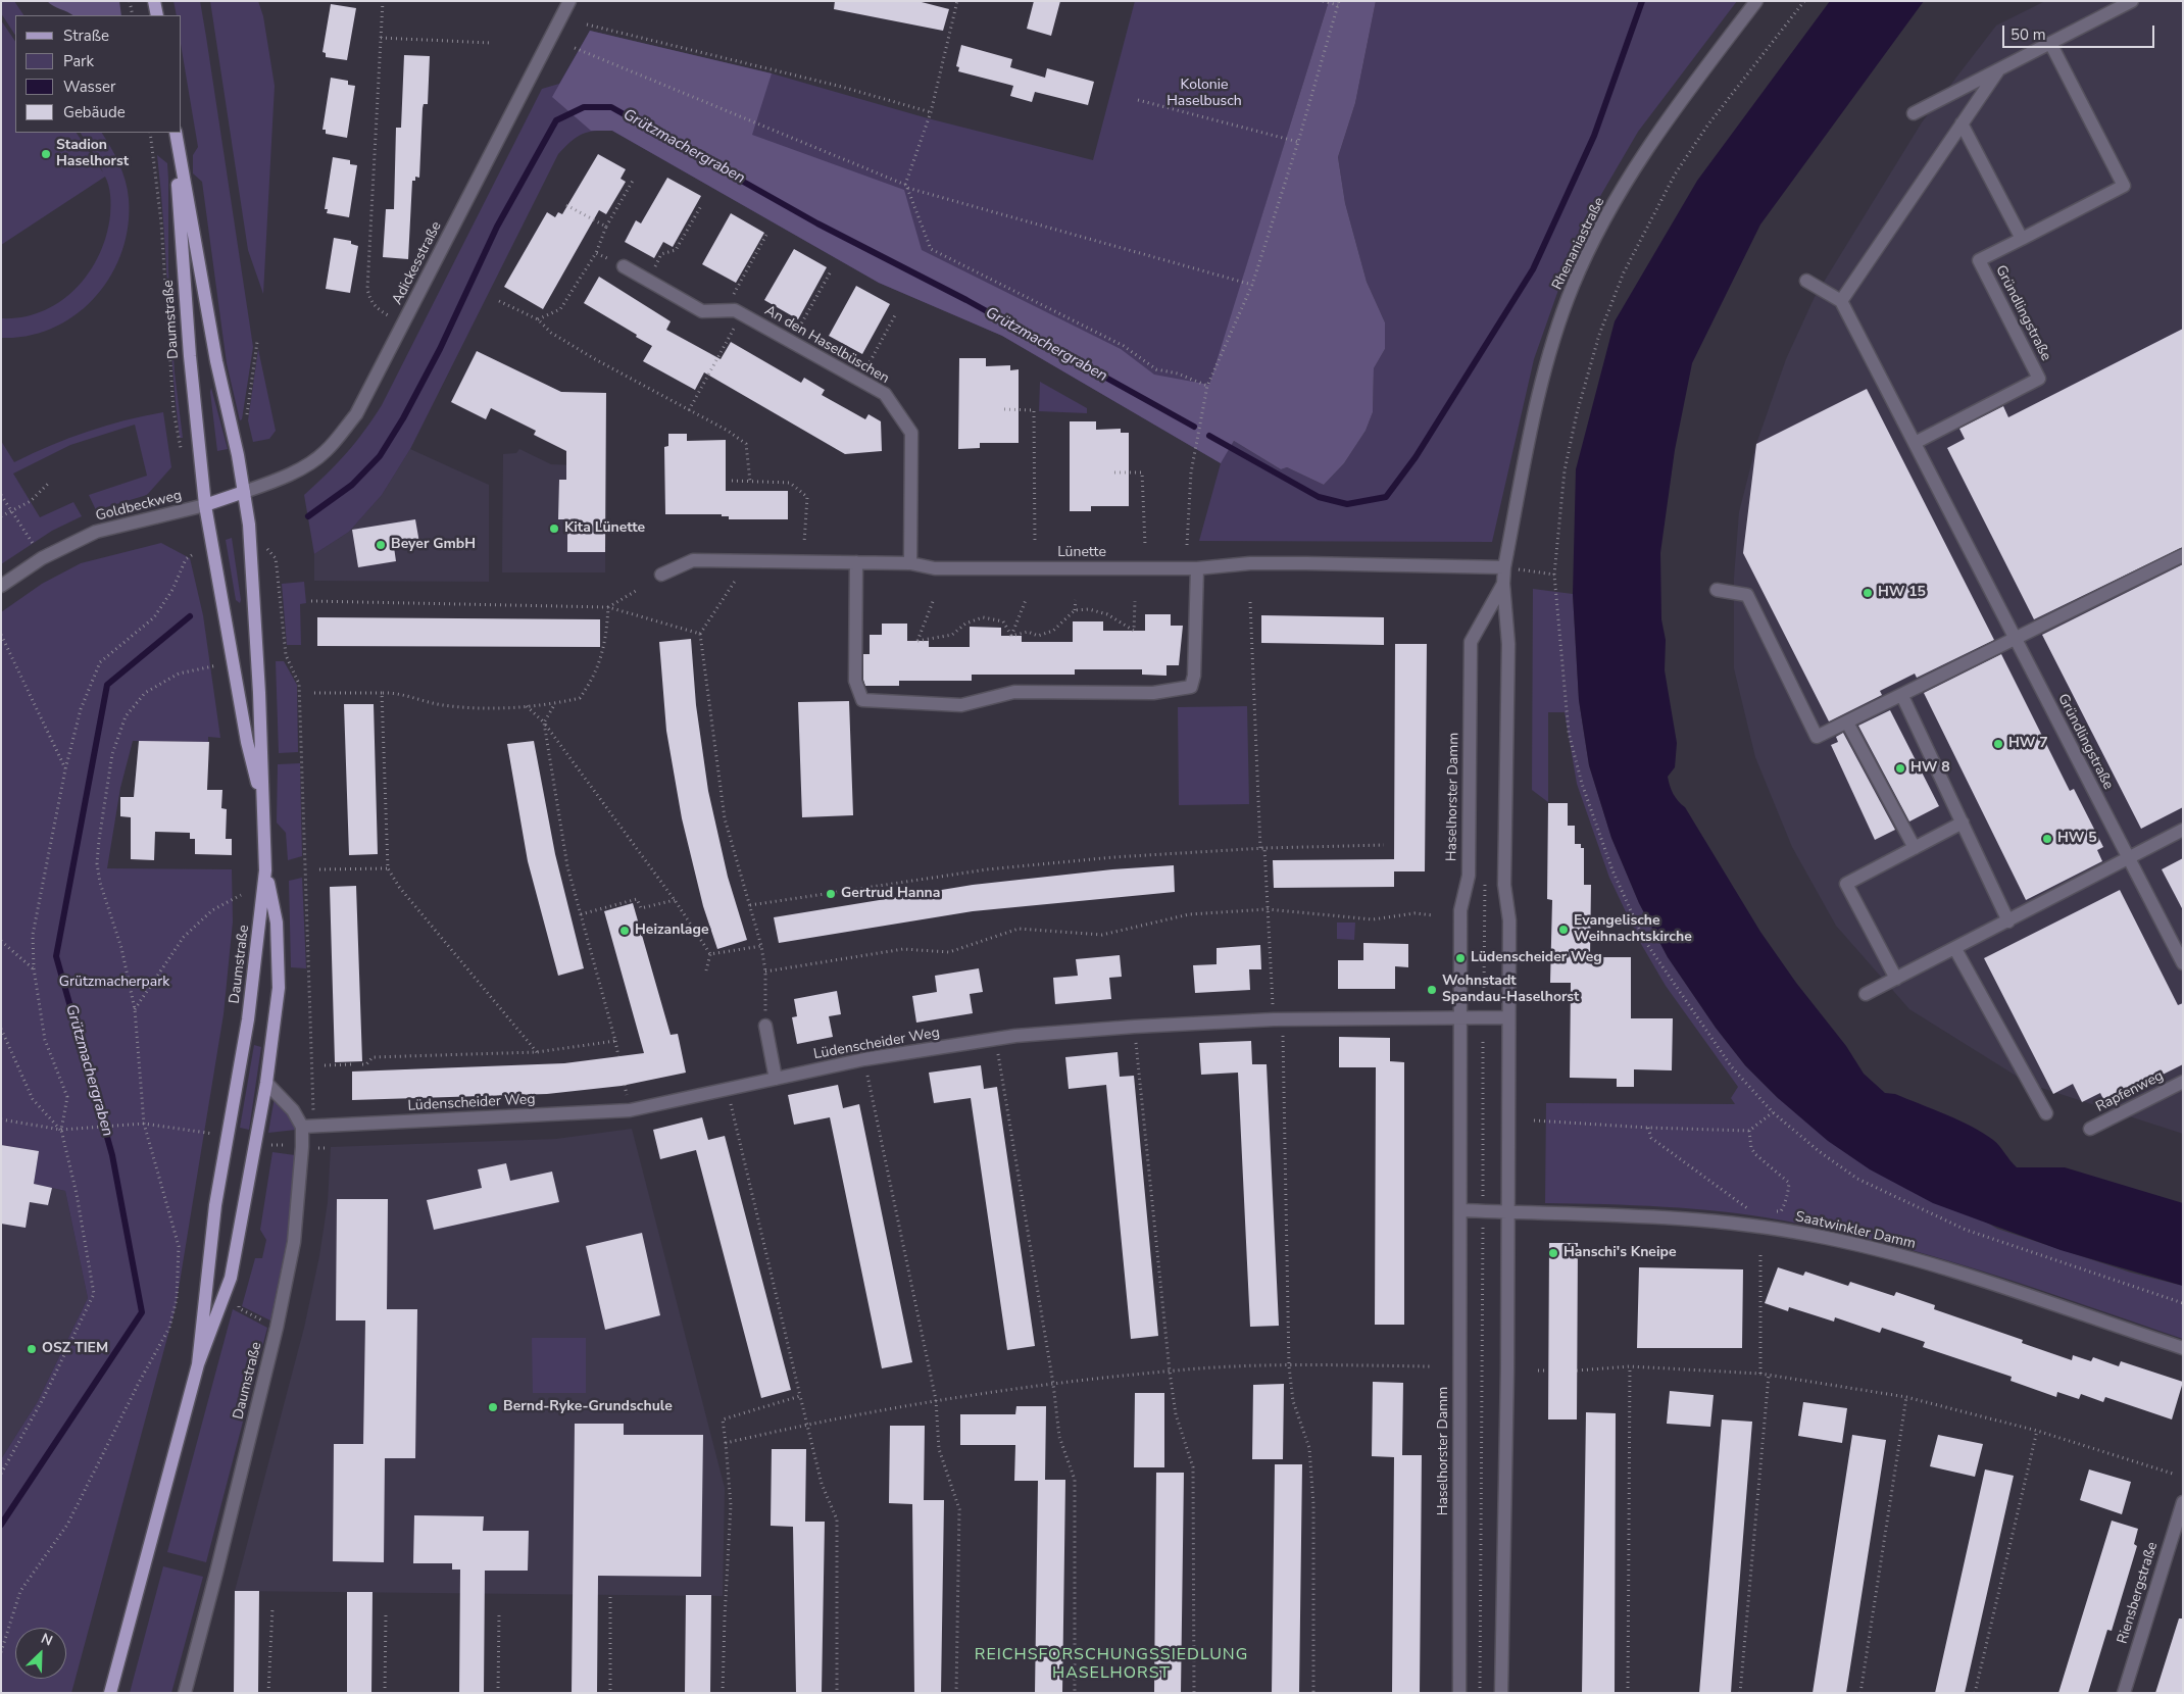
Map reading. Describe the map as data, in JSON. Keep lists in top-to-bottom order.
{
  "streets": {
    "main road": ["Daumstraße"],
    "street": [
      "Rhenaniastraße",
      "Adickesstraße",
      "Gründlingstraße",
      "An den Haselbüschen",
      "Goldbeckweg",
      "Lünette",
      "Haselhorster Damm",
      "Lüdenscheider Weg",
      "Rapfenweg",
      "Saatwinkler Damm",
      "Riensbergstraße"
    ]
  },
  "crossings": [
    ["Rhenaniastraße", "Lünette"],
    ["Rhenaniastraße", "Haselhorster Damm"],
    ["Adickesstraße", "Daumstraße"],
    ["Daumstraße", "Goldbeckweg"],
    ["Daumstraße", "Lüdenscheider Weg"],
    ["An den Haselbüschen", "Lünette"],
    ["Lünette", "Haselhorster Damm"],
    ["Haselhorster Damm", "Lüdenscheider Weg"],
    ["Haselhorster Damm", "Saatwinkler Damm"]
  ],
  "districts": ["REICHSFORSCHUNGSSIEDLUNG HASELHORST"],
  "water": ["Grützmachergraben"],
  "parks": ["Kolonie Haselbusch", "Grützmacherpark"],
  "places": [
    "Stadion Haselhorst",
    "Kita Lünette",
    "Beyer GmbH",
    "HW 15",
    "HW 7",
    "HW 8",
    "HW 5",
    "Gertrud Hanna",
    "Evangelische Weihnachtskirche",
    "Heizanlage",
    "Lüdenscheider Weg",
    "Wohnstadt Spandau-Haselhorst",
    "Hanschi's Kneipe",
    "OSZ TIEM",
    "Bernd-Ryke-Grundschule"
  ],
  "legend": [
    "Straße",
    "Park",
    "Wasser",
    "Gebäude"
  ],
  "scale_bar": "50 m",
  "north": "top right"
}
